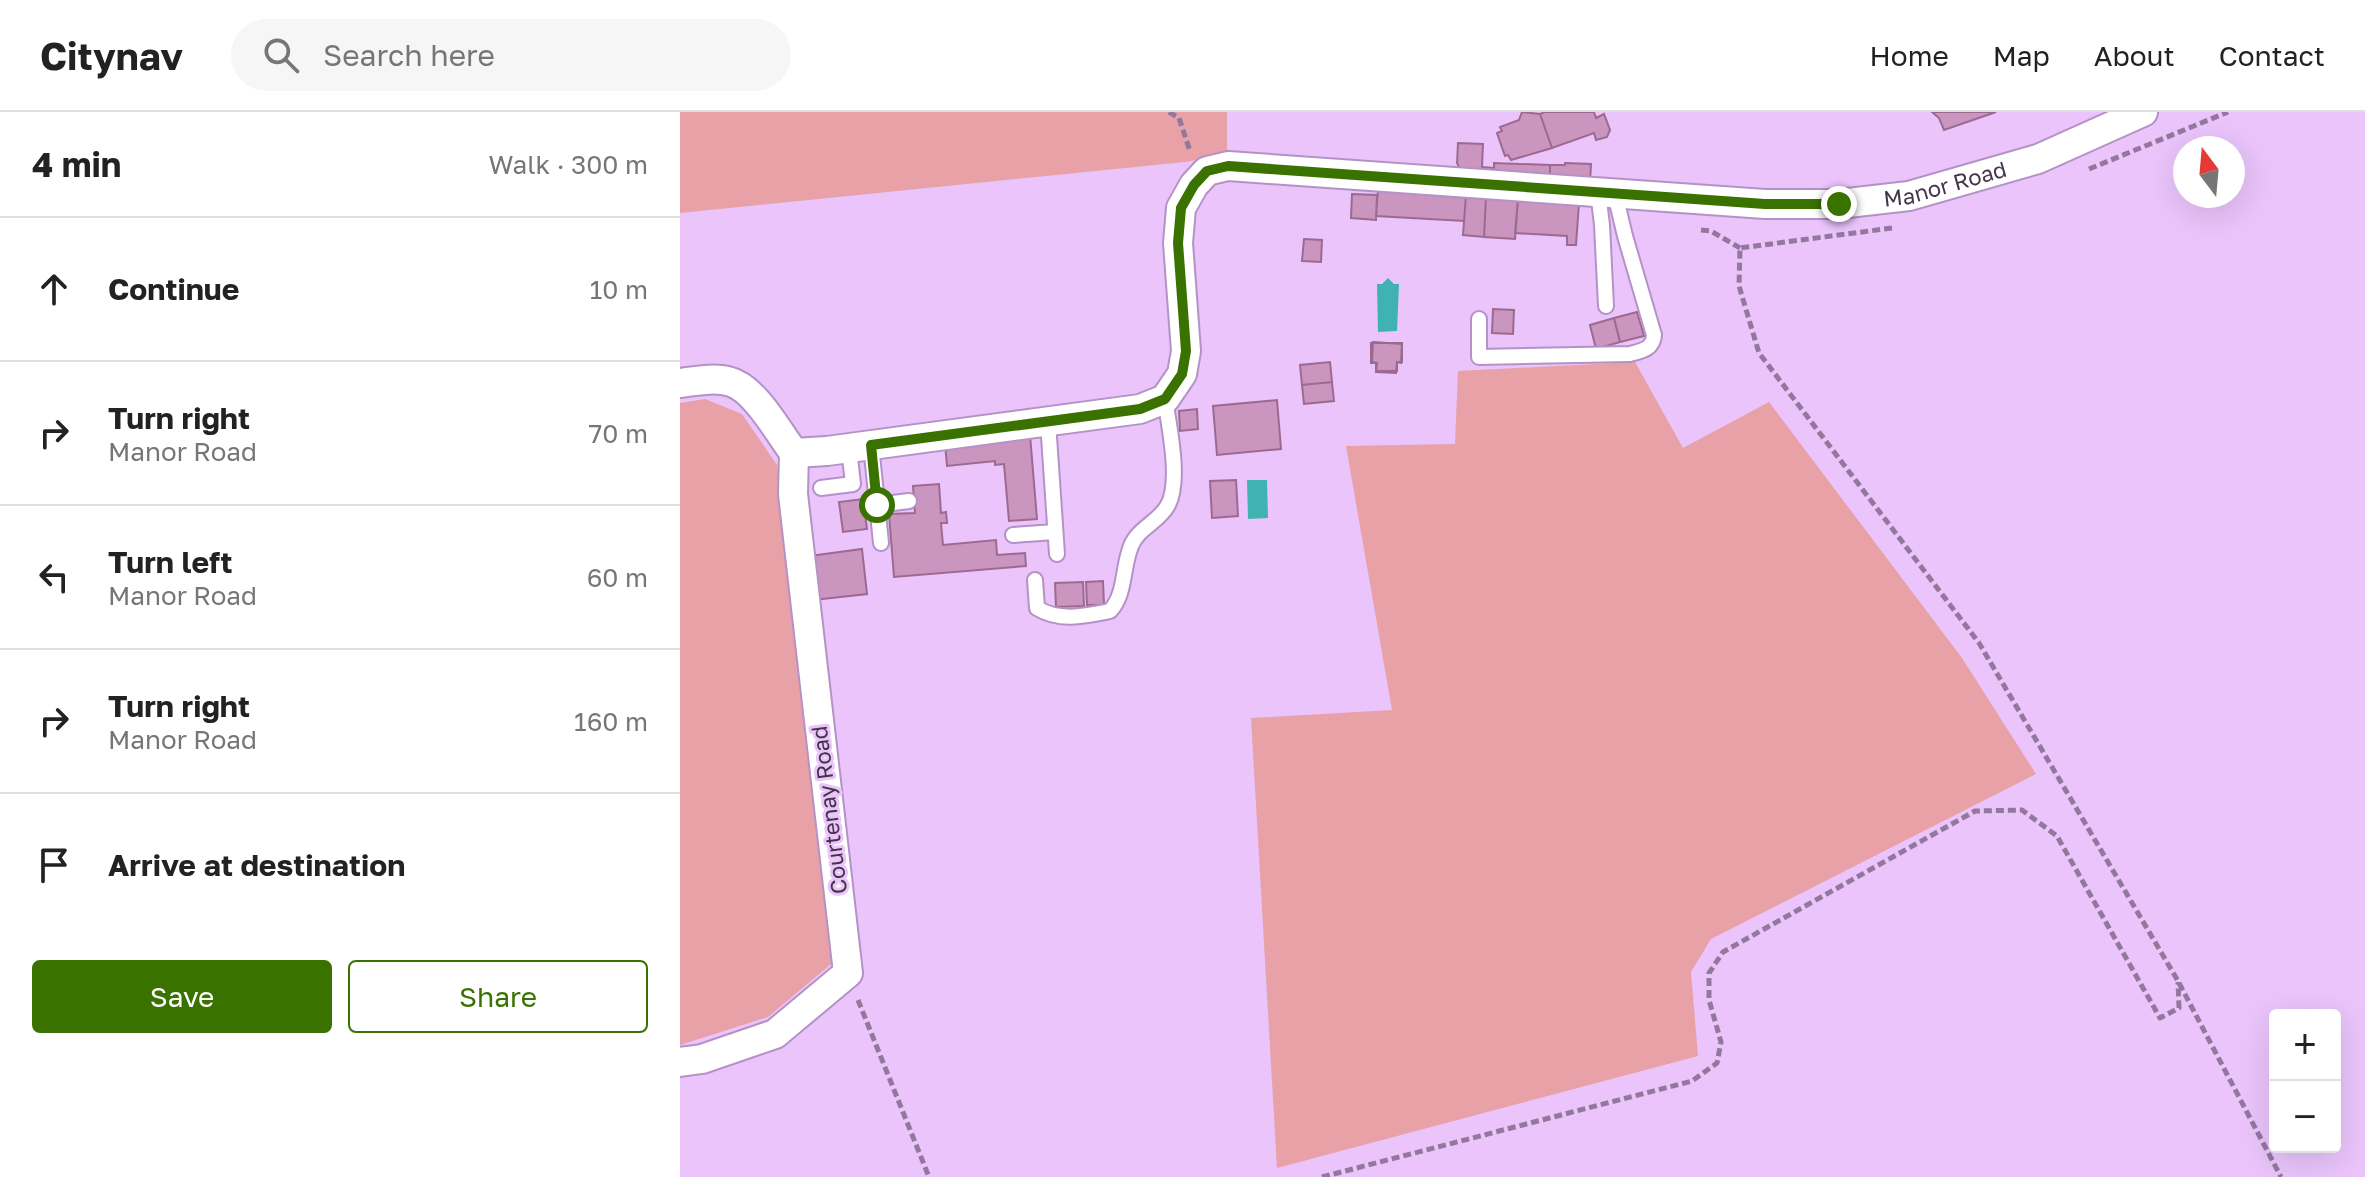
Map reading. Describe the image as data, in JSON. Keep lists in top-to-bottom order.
{
  "streets": {
    "street": ["Manor Road", "Courtenay Road"]
  },
  "north": "top",
  "page": {
    "header": "Citynav",
    "search": "Search here",
    "nav": [
      "Home",
      "Map",
      "About",
      "Contact"
    ],
    "heading": ["4 min", "Walk · 300 m"],
    "list": [
      ["Continue", "10 m"],
      ["Turn right", "Manor Road", "70 m"],
      ["Turn left", "Manor Road", "60 m"],
      ["Turn right", "Manor Road", "160 m"],
      "Arrive at destination"
    ],
    "buttons": ["Save", "Share"],
    "map_buttons": ["+", "−"]
  }
}
